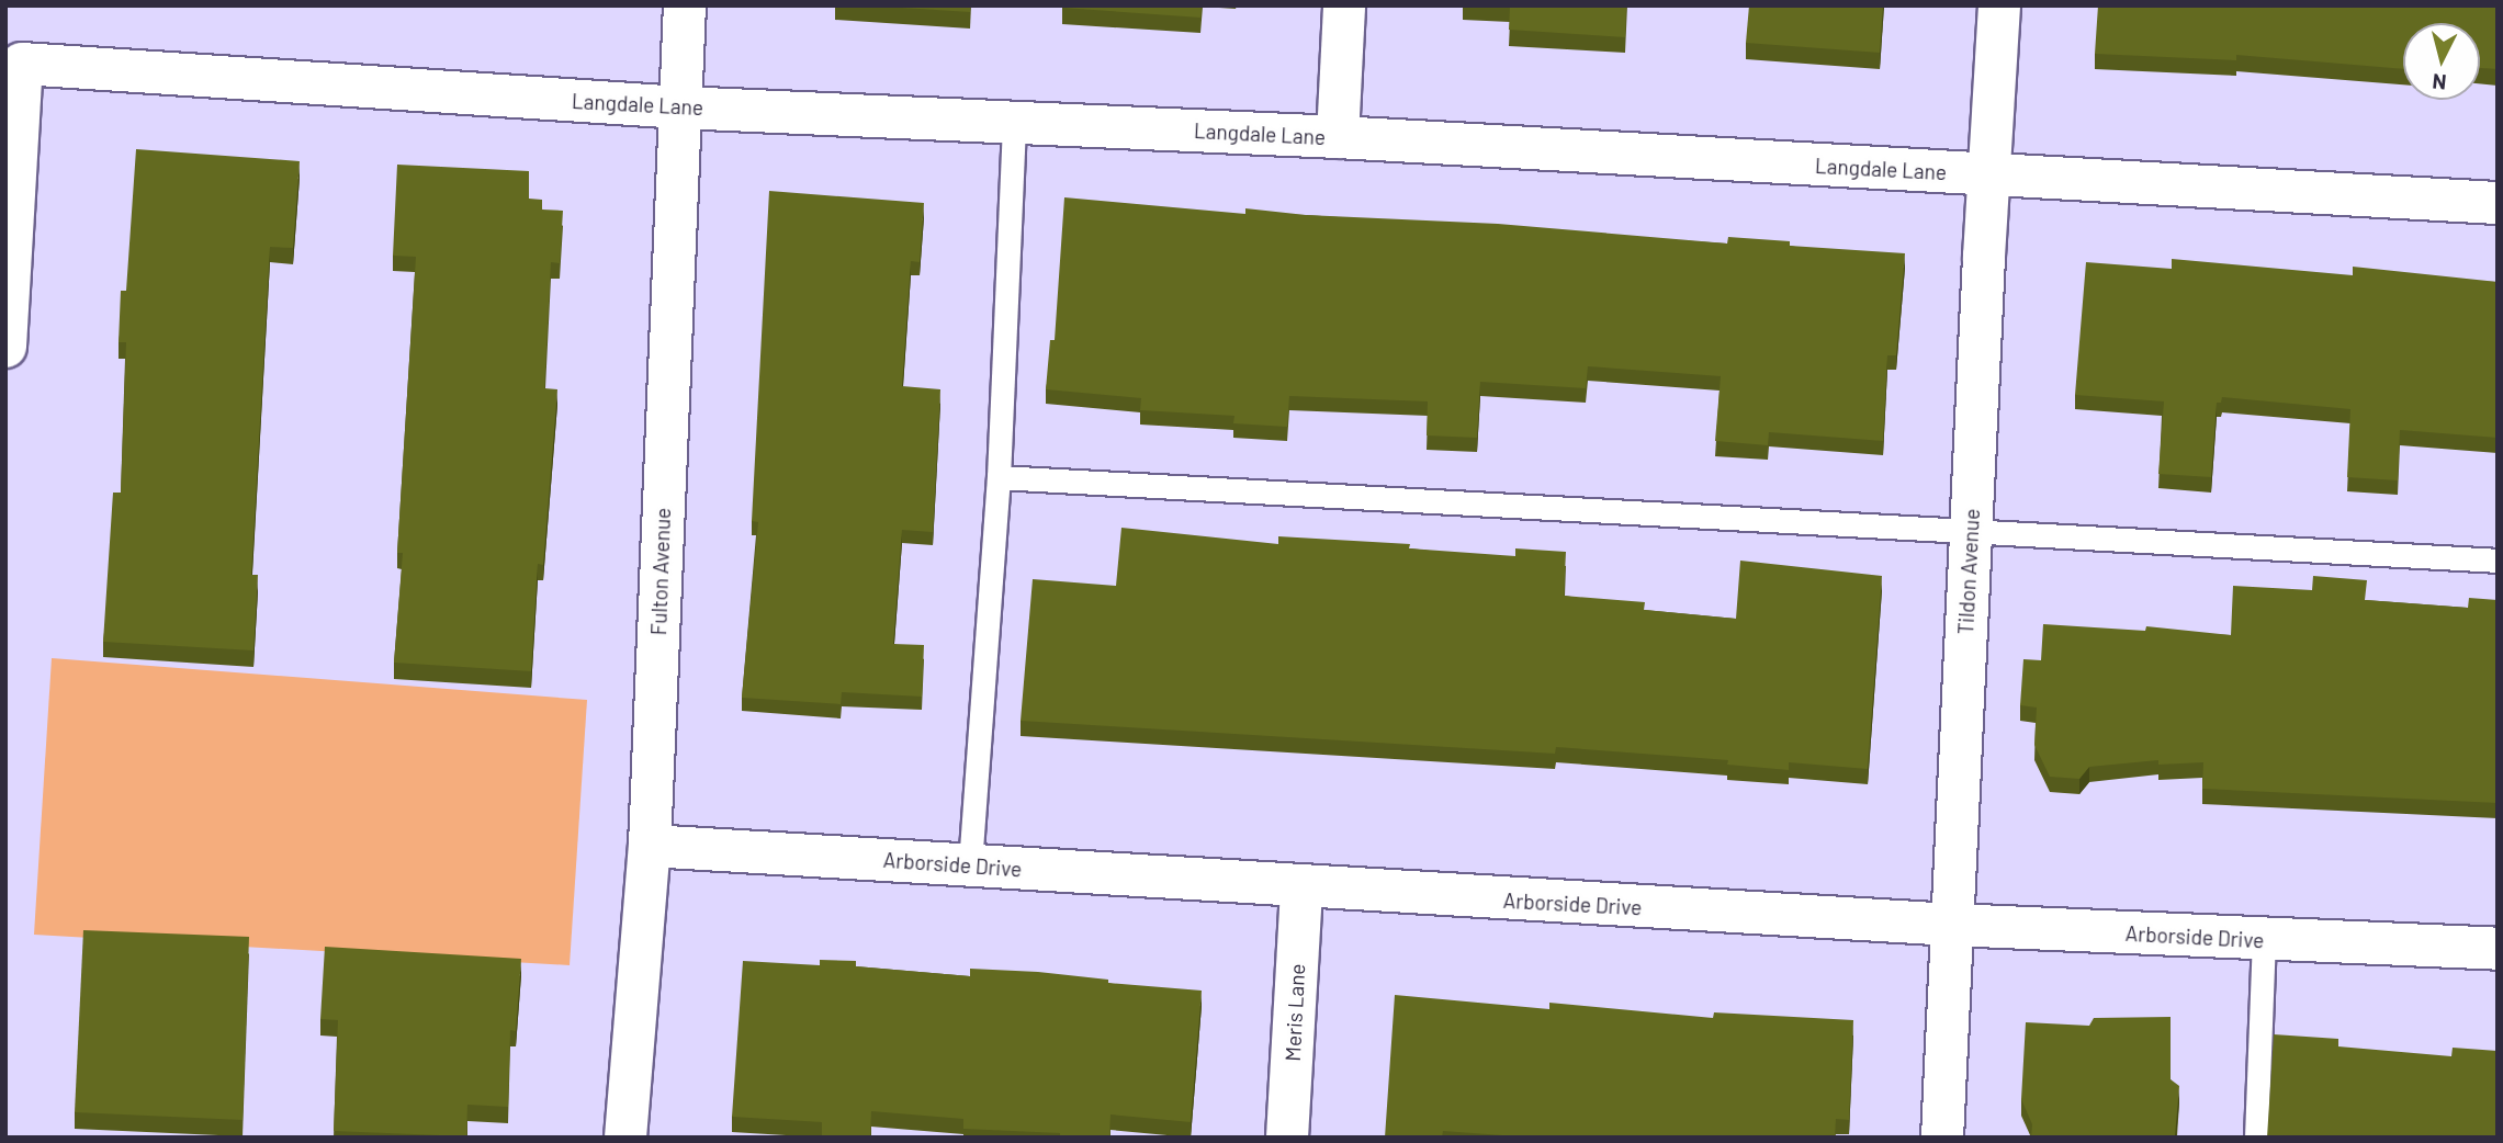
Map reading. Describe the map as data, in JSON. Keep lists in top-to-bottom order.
{
  "streets": {
    "street": [
      "Langdale Lane",
      "Fulton Avenue",
      "Tildon Avenue",
      "Arborside Drive",
      "Meris Lane"
    ]
  },
  "crossings": [
    ["Langdale Lane", "Fulton Avenue"],
    ["Langdale Lane", "Tildon Avenue"],
    ["Fulton Avenue", "Arborside Drive"],
    ["Tildon Avenue", "Arborside Drive"],
    ["Arborside Drive", "Meris Lane"]
  ],
  "north": "bottom"
}
